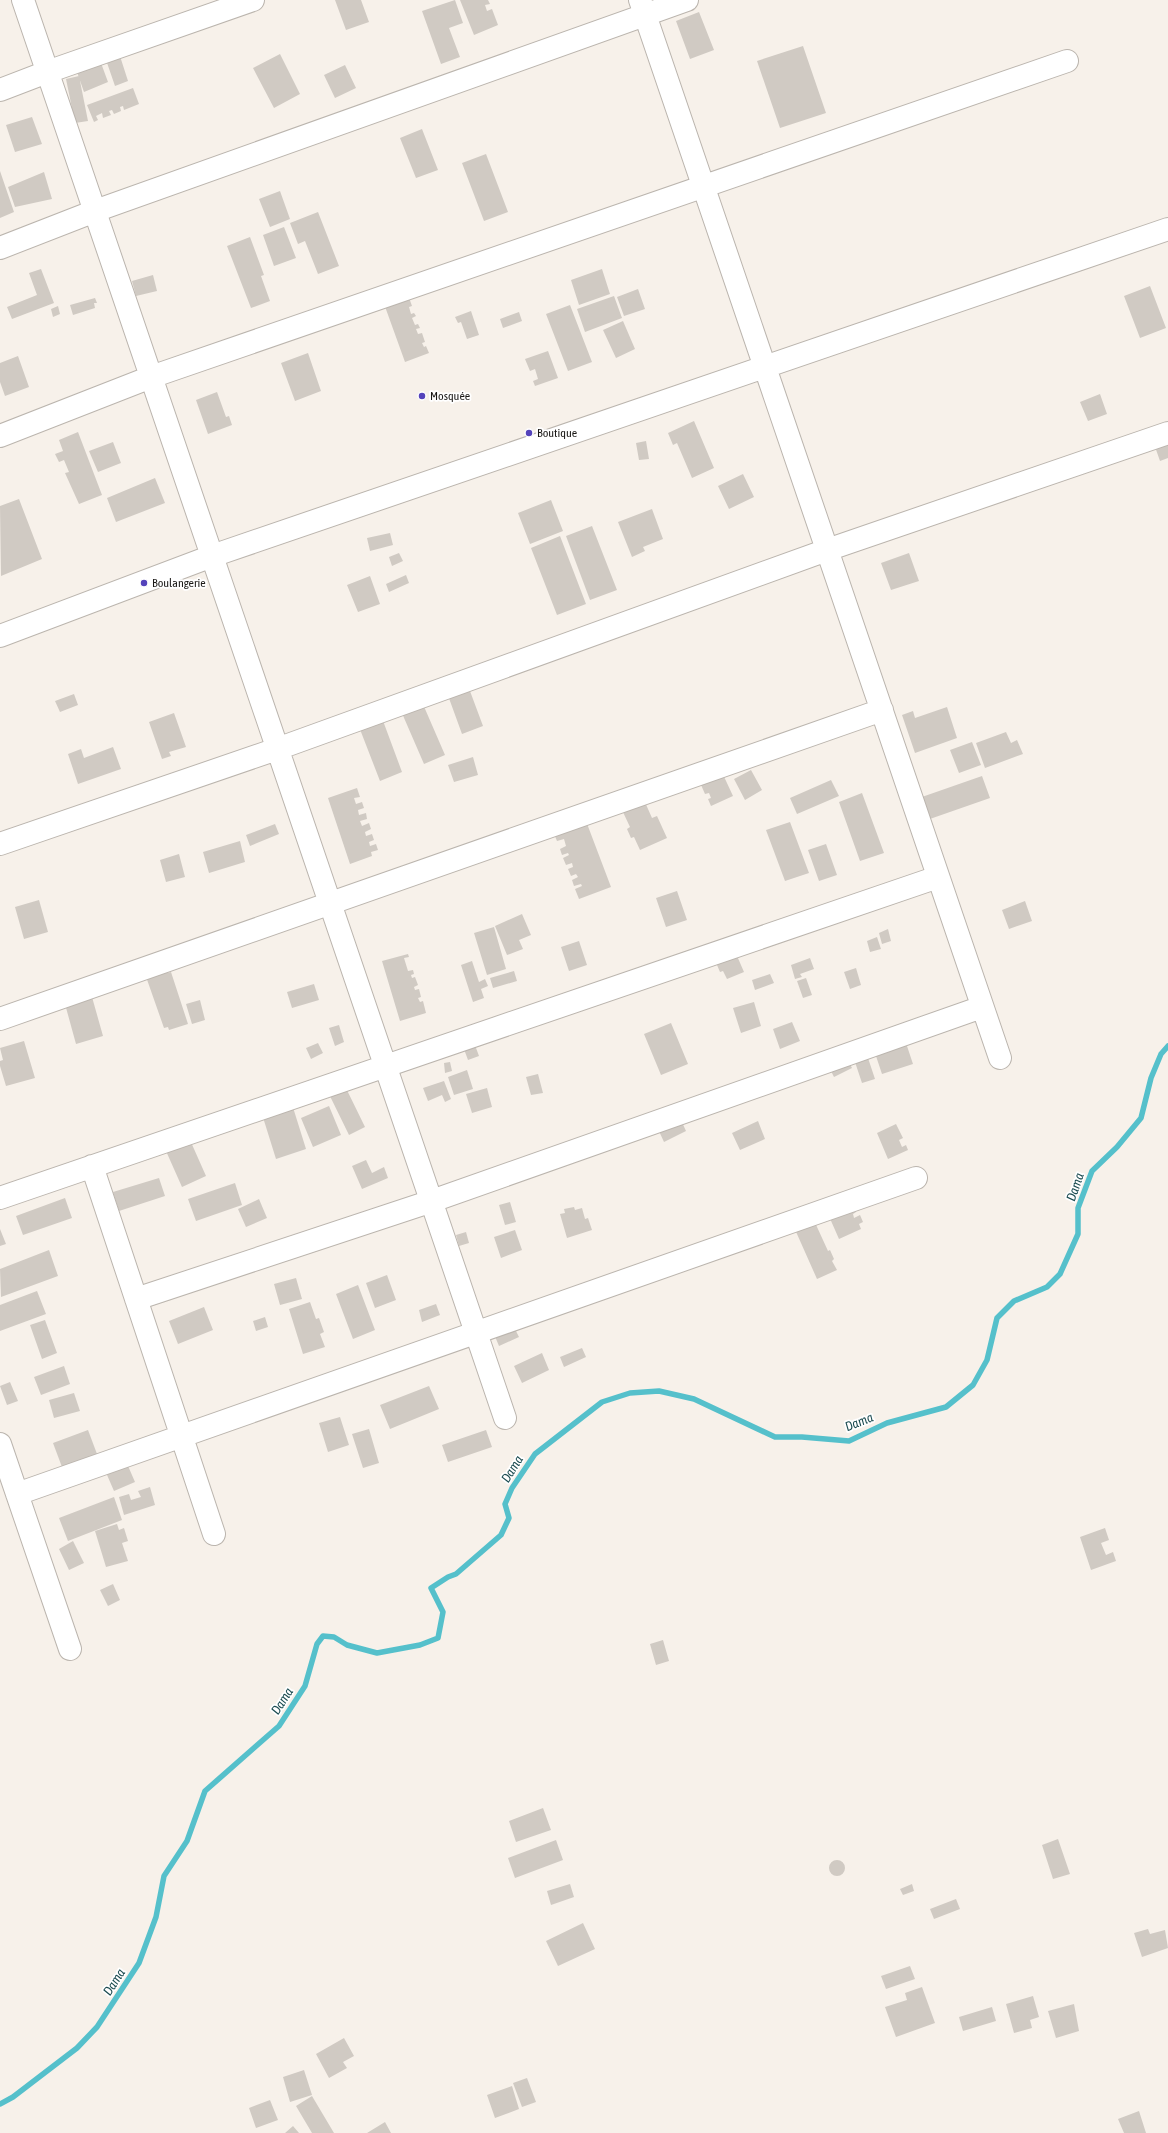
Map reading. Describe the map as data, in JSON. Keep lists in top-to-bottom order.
{
  "water": ["Dama"],
  "places": ["Mosquée", "Boutique", "Boulangerie"]
}
